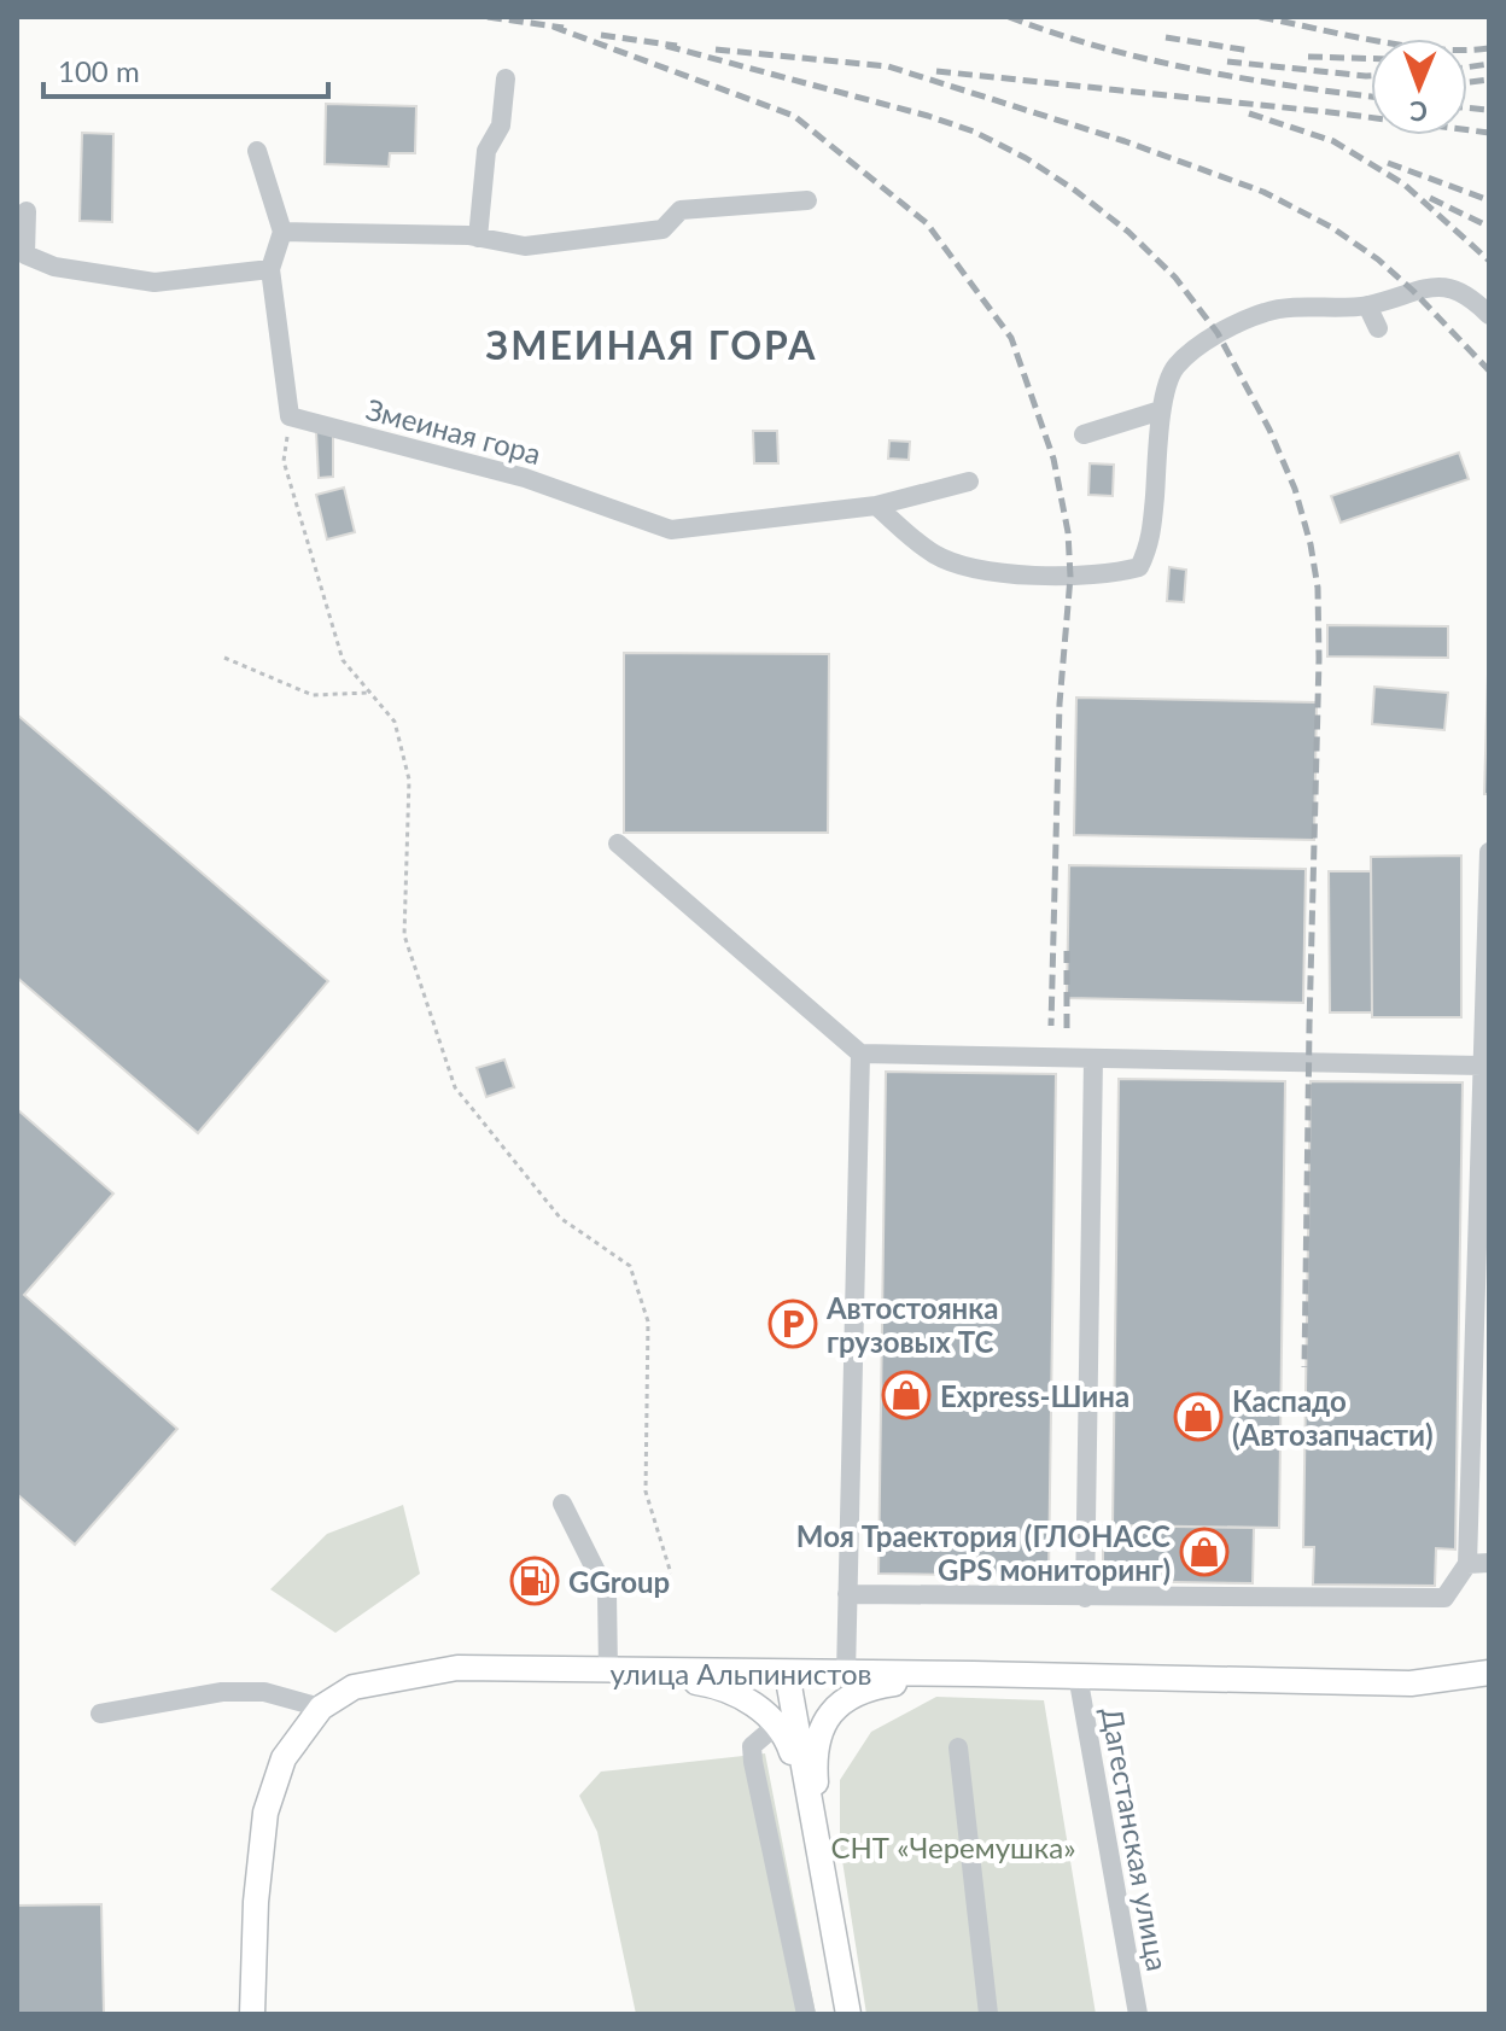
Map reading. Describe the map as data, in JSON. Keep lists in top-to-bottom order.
{
  "streets": {
    "main road": ["улица Альпинистов"],
    "street": ["Змеиная гора", "Дагестанская улица"]
  },
  "crossings": [
    ["улица Альпинистов", "Дагестанская улица"]
  ],
  "districts": ["ЗМЕИНАЯ ГОРА"],
  "parks": ["СНТ «Черемушка»"],
  "places": {
    "parking": ["Автостоянка грузовых ТС"],
    "shop": ["Express-Шина", "Каспадо (Автозапчасти)", "Моя Траектория (ГЛОНАСС GPS мониторинг)"],
    "fuel station": ["GGroup"]
  },
  "scale_bar": "100 m",
  "north": "bottom"
}
